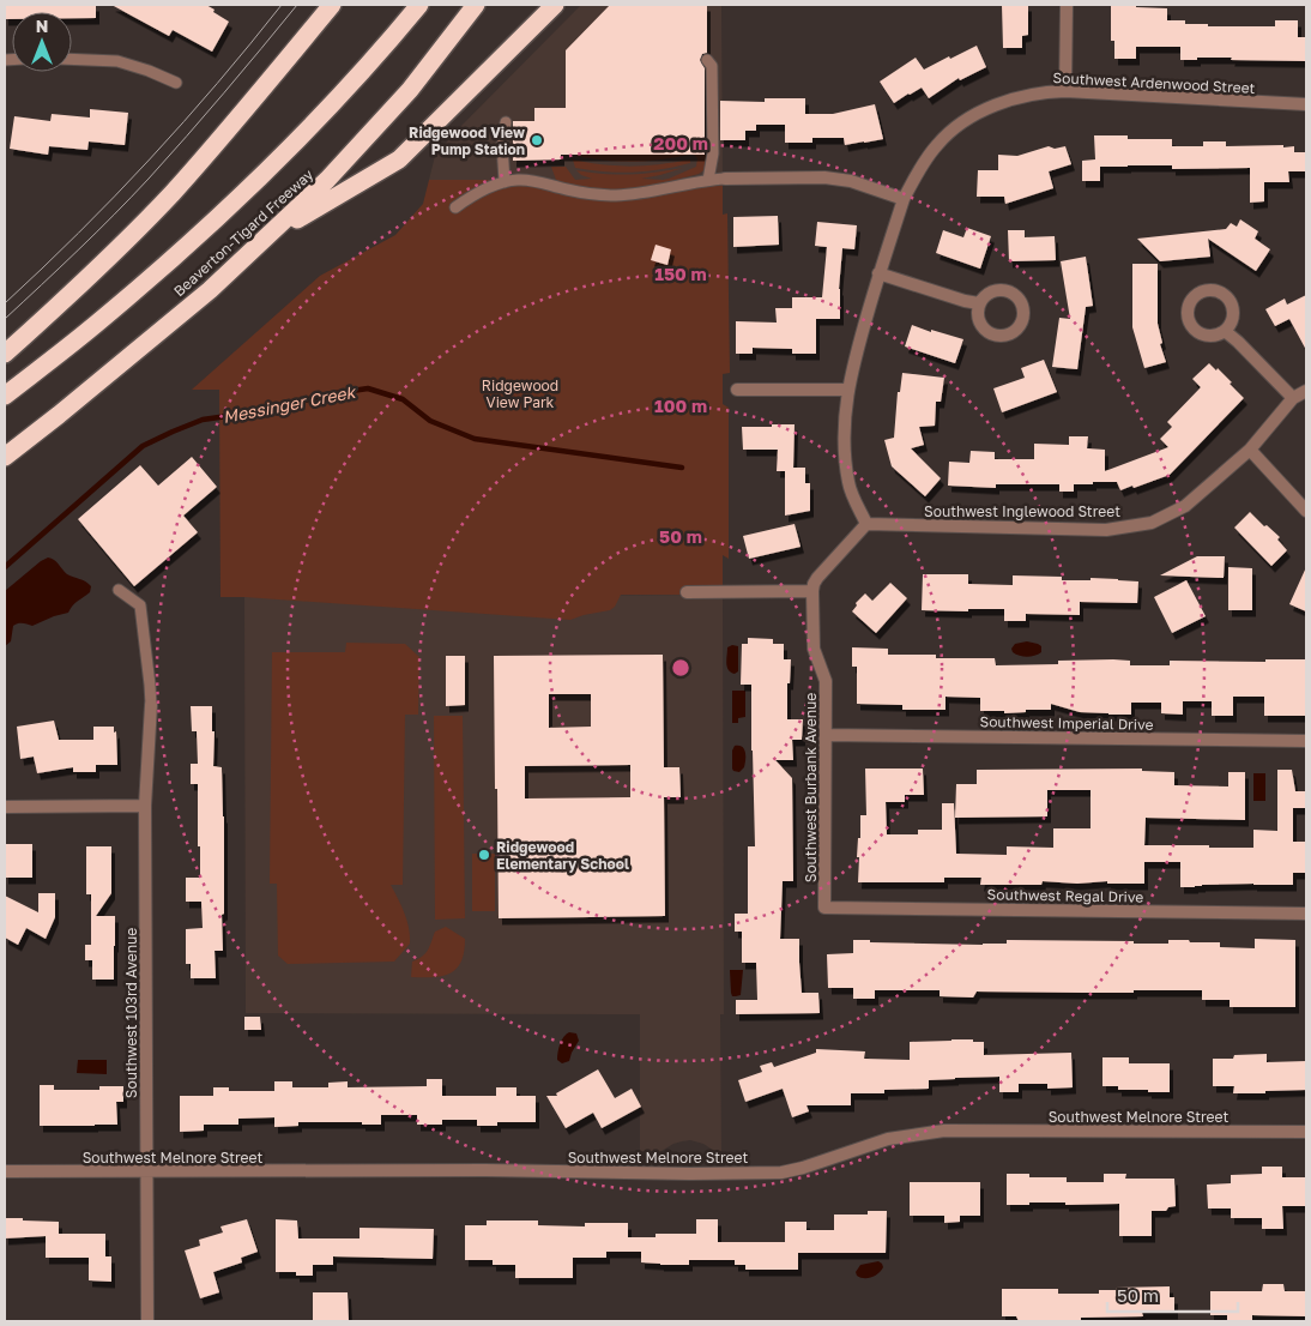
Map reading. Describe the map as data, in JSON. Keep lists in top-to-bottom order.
{
  "streets": {
    "highway": ["Beaverton-Tigard Freeway"],
    "street": [
      "Southwest Ardenwood Street",
      "Southwest Inglewood Street",
      "Southwest Imperial Drive",
      "Southwest Burbank Avenue",
      "Southwest Regal Drive",
      "Southwest 103rd Avenue",
      "Southwest Melnore Street"
    ]
  },
  "crossings": [
    ["Southwest Imperial Drive", "Southwest Burbank Avenue"],
    ["Southwest Burbank Avenue", "Southwest Regal Drive"],
    ["Southwest 103rd Avenue", "Southwest Melnore Street"]
  ],
  "water": ["Messinger Creek"],
  "parks": ["Ridgewood View Park"],
  "places": ["Ridgewood View Pump Station", "Ridgewood Elementary School"],
  "scale_bar": "50 m",
  "north": "top",
  "rings": [
    "200 m",
    "150 m",
    "100 m",
    "50 m"
  ]
}
